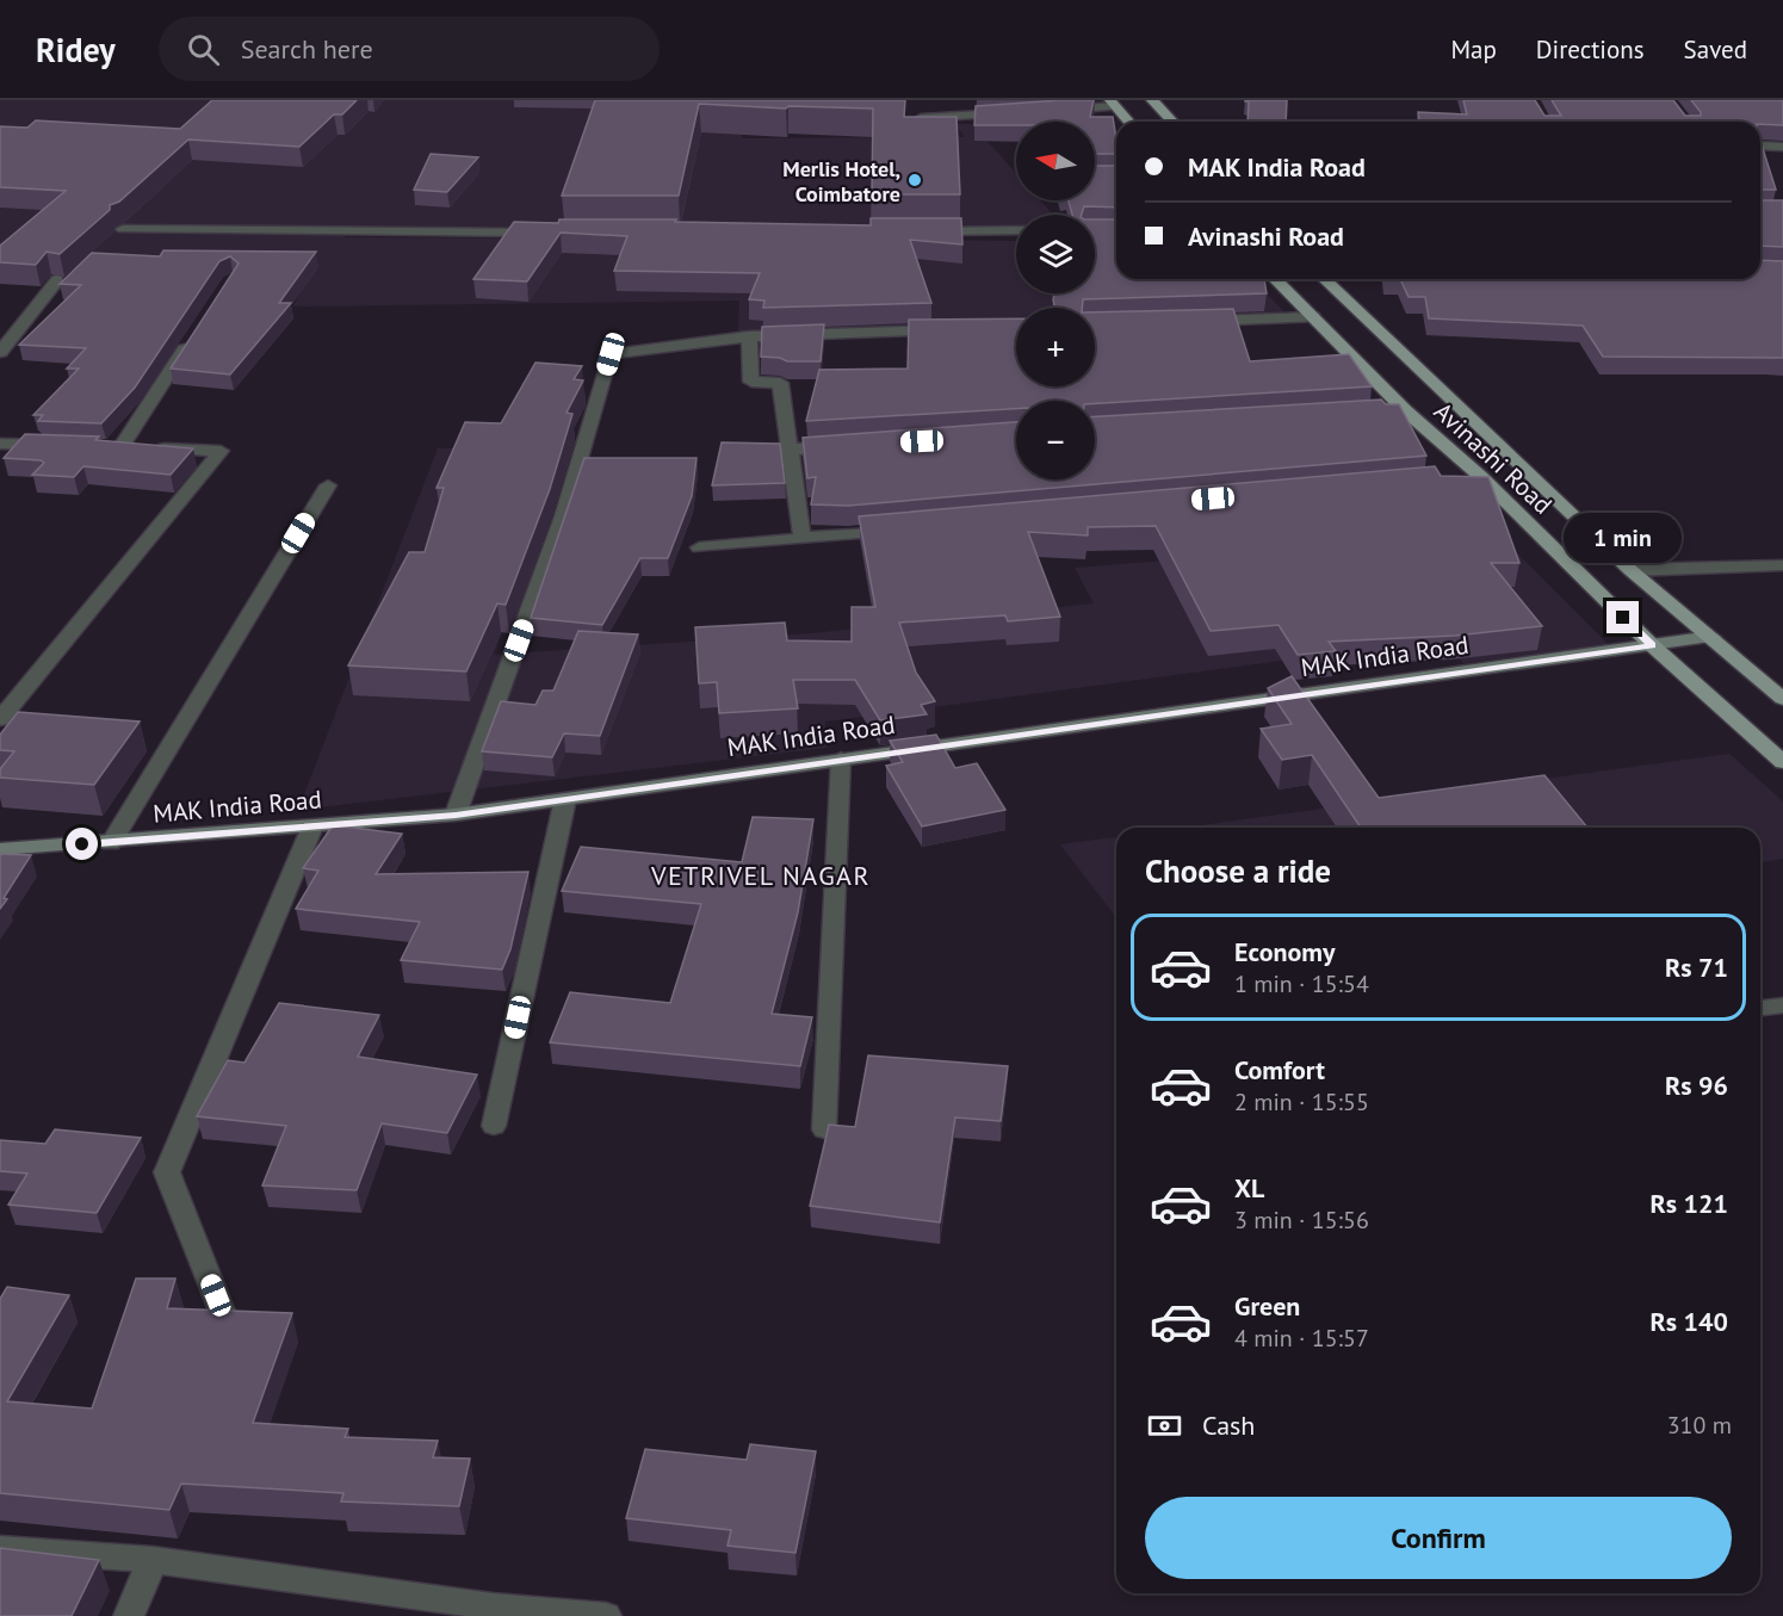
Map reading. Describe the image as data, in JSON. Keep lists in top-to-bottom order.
{
  "streets": {
    "main road": ["Avinashi Road"],
    "street": ["MAK India Road"]
  },
  "crossings": [
    ["Avinashi Road", "MAK India Road"]
  ],
  "districts": ["VETRIVEL NAGAR"],
  "places": ["Merlis Hotel, Coimbatore"],
  "north": "left",
  "page": {
    "header": "Ridey",
    "search": "Search here",
    "nav": ["Map", "Directions", "Saved"],
    "map_buttons": ["+", "−"],
    "banner": ["MAK India Road", "Avinashi Road"],
    "bubble": "1 min",
    "heading": "Choose a ride",
    "list": [
      {
        "name": "Economy",
        "note": "1 min · 15:54",
        "value": "Rs 71"
      },
      {
        "name": "Comfort",
        "note": "2 min · 15:55",
        "value": "Rs 96"
      },
      {
        "name": "XL",
        "note": "3 min · 15:56",
        "value": "Rs 121"
      },
      {
        "name": "Green",
        "note": "4 min · 15:57",
        "value": "Rs 140"
      }
    ],
    "pay": ["Cash", "310 m"],
    "buttons": "Confirm"
  }
}
